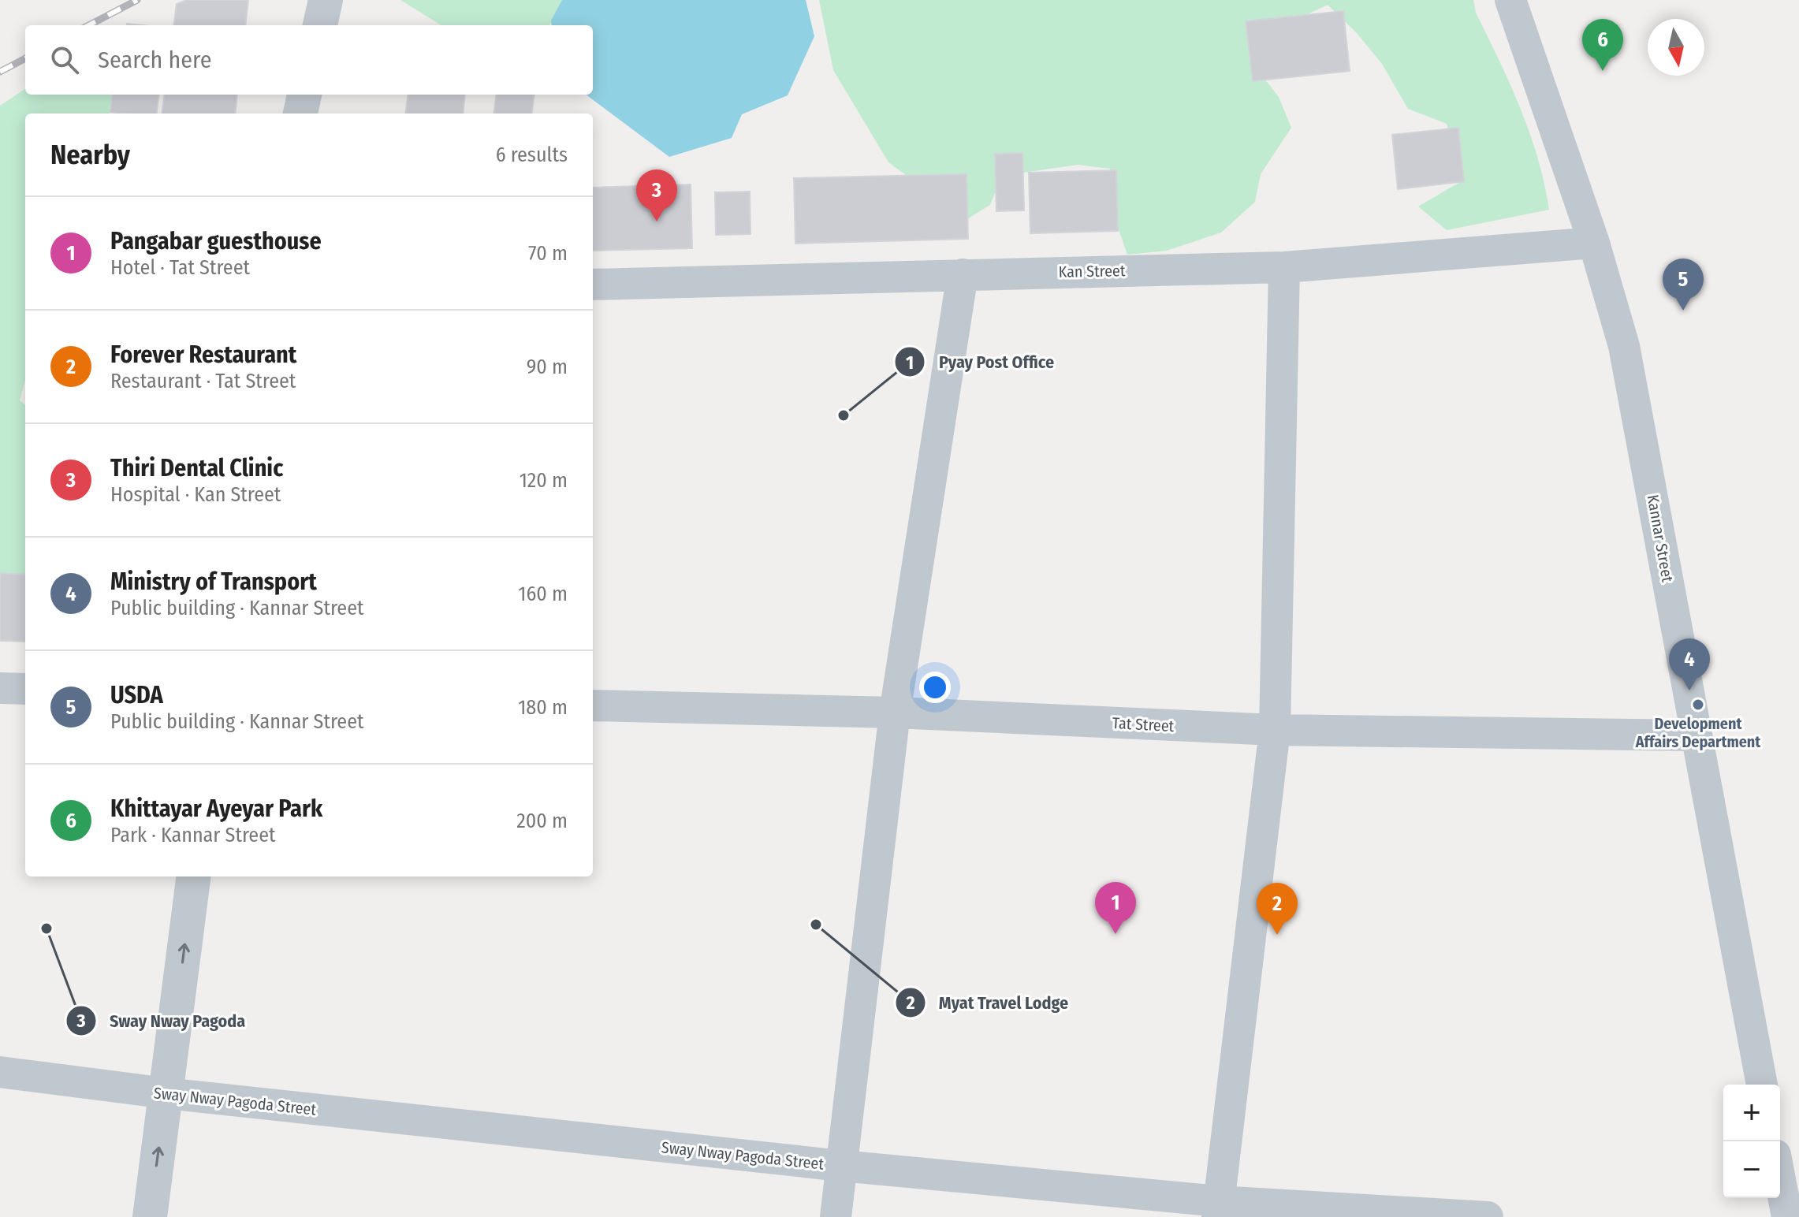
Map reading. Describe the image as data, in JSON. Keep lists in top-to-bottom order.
{
  "streets": {
    "street": [
      "Kan Street",
      "Kannar Street",
      "Tat Street",
      "Sway Nway Pagoda Street"
    ]
  },
  "crossings": [
    ["Kan Street", "Kannar Street"],
    ["Kannar Street", "Tat Street"]
  ],
  "places": [
    "Pyay Post Office",
    "Development Affairs Department",
    "Myat Travel Lodge",
    "Sway Nway Pagoda"
  ],
  "north": "bottom",
  "page": {
    "pins": [
      "6",
      "3",
      "5",
      "4",
      "1",
      "2"
    ],
    "search": "Search here",
    "heading": ["Nearby", "6 results"],
    "list": [
      {
        "mark": "1",
        "name": "Pangabar guesthouse",
        "note": "Hotel · Tat Street",
        "value": "70 m"
      },
      {
        "mark": "2",
        "name": "Forever Restaurant",
        "note": "Restaurant · Tat Street",
        "value": "90 m"
      },
      {
        "mark": "3",
        "name": "Thiri Dental Clinic",
        "note": "Hospital · Kan Street",
        "value": "120 m"
      },
      {
        "mark": "4",
        "name": "Ministry of Transport",
        "note": "Public building · Kannar Street",
        "value": "160 m"
      },
      {
        "mark": "5",
        "name": "USDA",
        "note": "Public building · Kannar Street",
        "value": "180 m"
      },
      {
        "mark": "6",
        "name": "Khittayar Ayeyar Park",
        "note": "Park · Kannar Street",
        "value": "200 m"
      }
    ],
    "map_buttons": ["+", "−"]
  }
}
